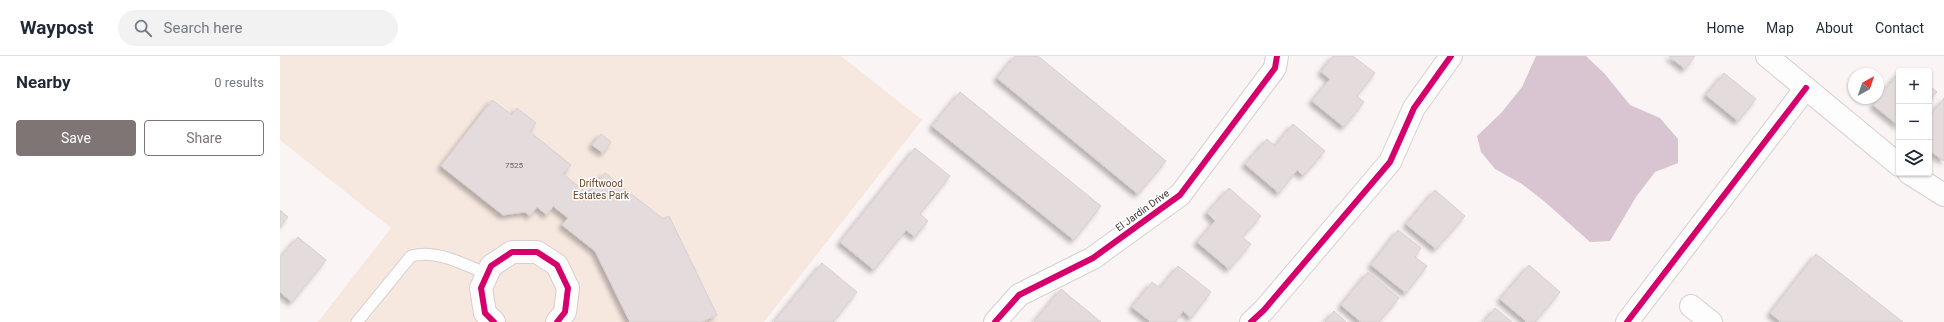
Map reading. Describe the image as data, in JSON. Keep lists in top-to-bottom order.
{
  "streets": {
    "street": ["El Jardin Drive"]
  },
  "parks": ["Driftwood Estates Park"],
  "house_numbers": ["7525"],
  "north": "top right",
  "page": {
    "header": "Waypost",
    "search": "Search here",
    "nav": [
      "Home",
      "Map",
      "About",
      "Contact"
    ],
    "heading": ["Nearby", "0 results"],
    "map_buttons": ["+", "−"],
    "buttons": ["Save", "Share"]
  }
}
